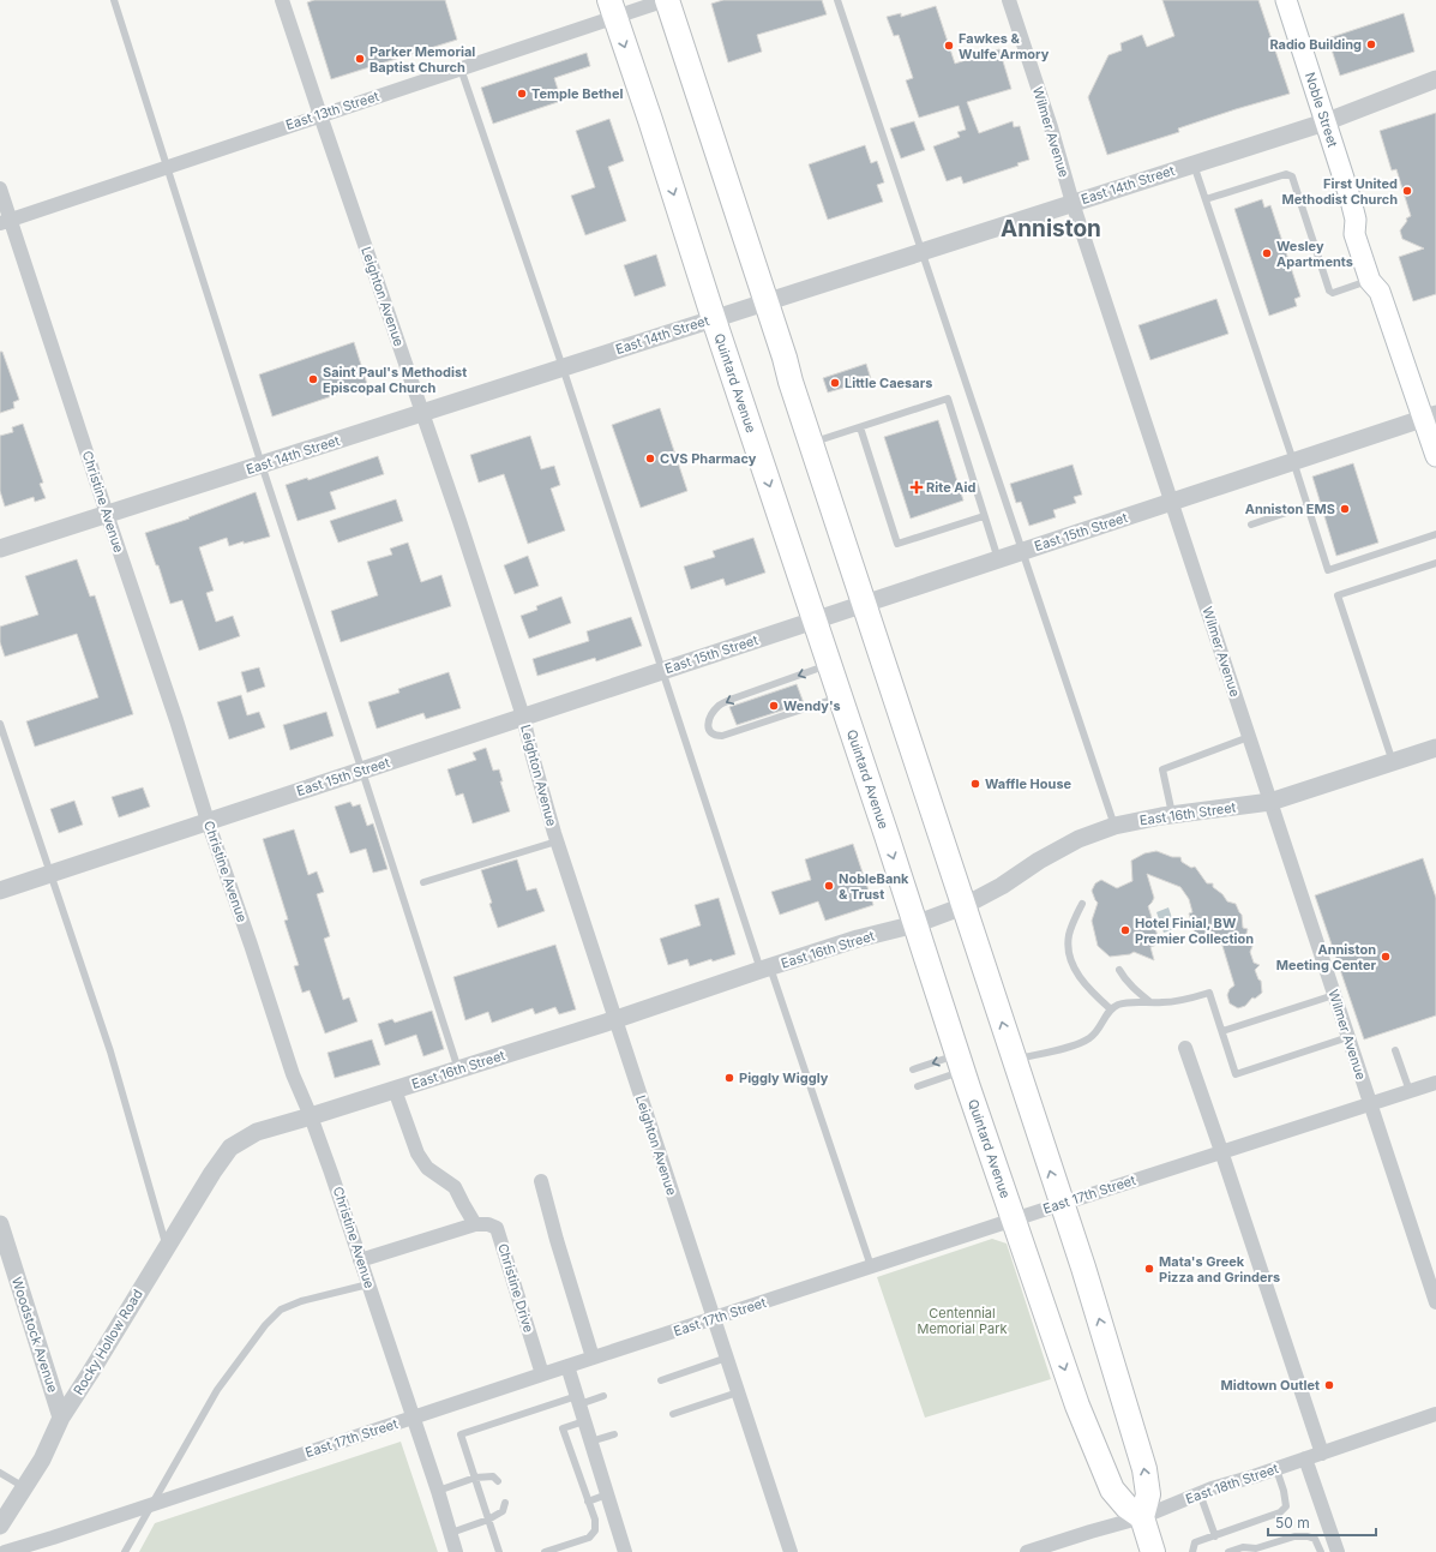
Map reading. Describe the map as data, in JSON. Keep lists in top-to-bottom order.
{
  "streets": {
    "highway": ["Quintard Avenue"],
    "main road": ["Noble Street"],
    "street": [
      "East 13th Street",
      "Wilmer Avenue",
      "East 14th Street",
      "Leighton Avenue",
      "Christine Avenue",
      "East 15th Street",
      "East 16th Street",
      "East 17th Street",
      "Christine Drive",
      "Woodstock Avenue",
      "Rocky Hollow Road",
      "East 18th Street"
    ]
  },
  "crossings": [
    ["Noble Street", "East 14th Street"],
    ["Noble Street", "East 15th Street"],
    ["East 13th Street", "Leighton Avenue"],
    ["East 13th Street", "Quintard Avenue"],
    ["East 13th Street", "Christine Avenue"],
    ["Wilmer Avenue", "East 14th Street"],
    ["Wilmer Avenue", "East 15th Street"],
    ["Wilmer Avenue", "East 16th Street"],
    ["Wilmer Avenue", "East 17th Street"],
    ["East 14th Street", "Leighton Avenue"],
    ["East 14th Street", "Quintard Avenue"],
    ["East 14th Street", "Christine Avenue"],
    ["Leighton Avenue", "East 15th Street"],
    ["Leighton Avenue", "East 16th Street"],
    ["Leighton Avenue", "East 17th Street"],
    ["Quintard Avenue", "East 15th Street"],
    ["Quintard Avenue", "East 16th Street"],
    ["Quintard Avenue", "East 17th Street"],
    ["Quintard Avenue", "East 18th Street"],
    ["Christine Avenue", "East 15th Street"],
    ["Christine Avenue", "East 16th Street"],
    ["Christine Avenue", "East 17th Street"],
    ["East 16th Street", "Rocky Hollow Road"],
    ["East 17th Street", "Christine Drive"],
    ["Woodstock Avenue", "Rocky Hollow Road"]
  ],
  "districts": ["Anniston"],
  "parks": ["Centennial Memorial Park"],
  "places": {
    "other": [
      "Radio Building",
      "Fawkes & Wulfe Armory",
      "Parker Memorial Baptist Church",
      "Temple Bethel",
      "First United Methodist Church",
      "Wesley Apartments",
      "Saint Paul's Methodist Episcopal Church",
      "Little Caesars",
      "CVS Pharmacy",
      "Anniston EMS",
      "Wendy's",
      "Waffle House",
      "NobleBank & Trust",
      "Hotel Finial, BW Premier Collection",
      "Anniston Meeting Center",
      "Piggly Wiggly",
      "Mata's Greek Pizza and Grinders",
      "Midtown Outlet"
    ],
    "health": ["Rite Aid"]
  },
  "scale_bar": "50 m"
}
